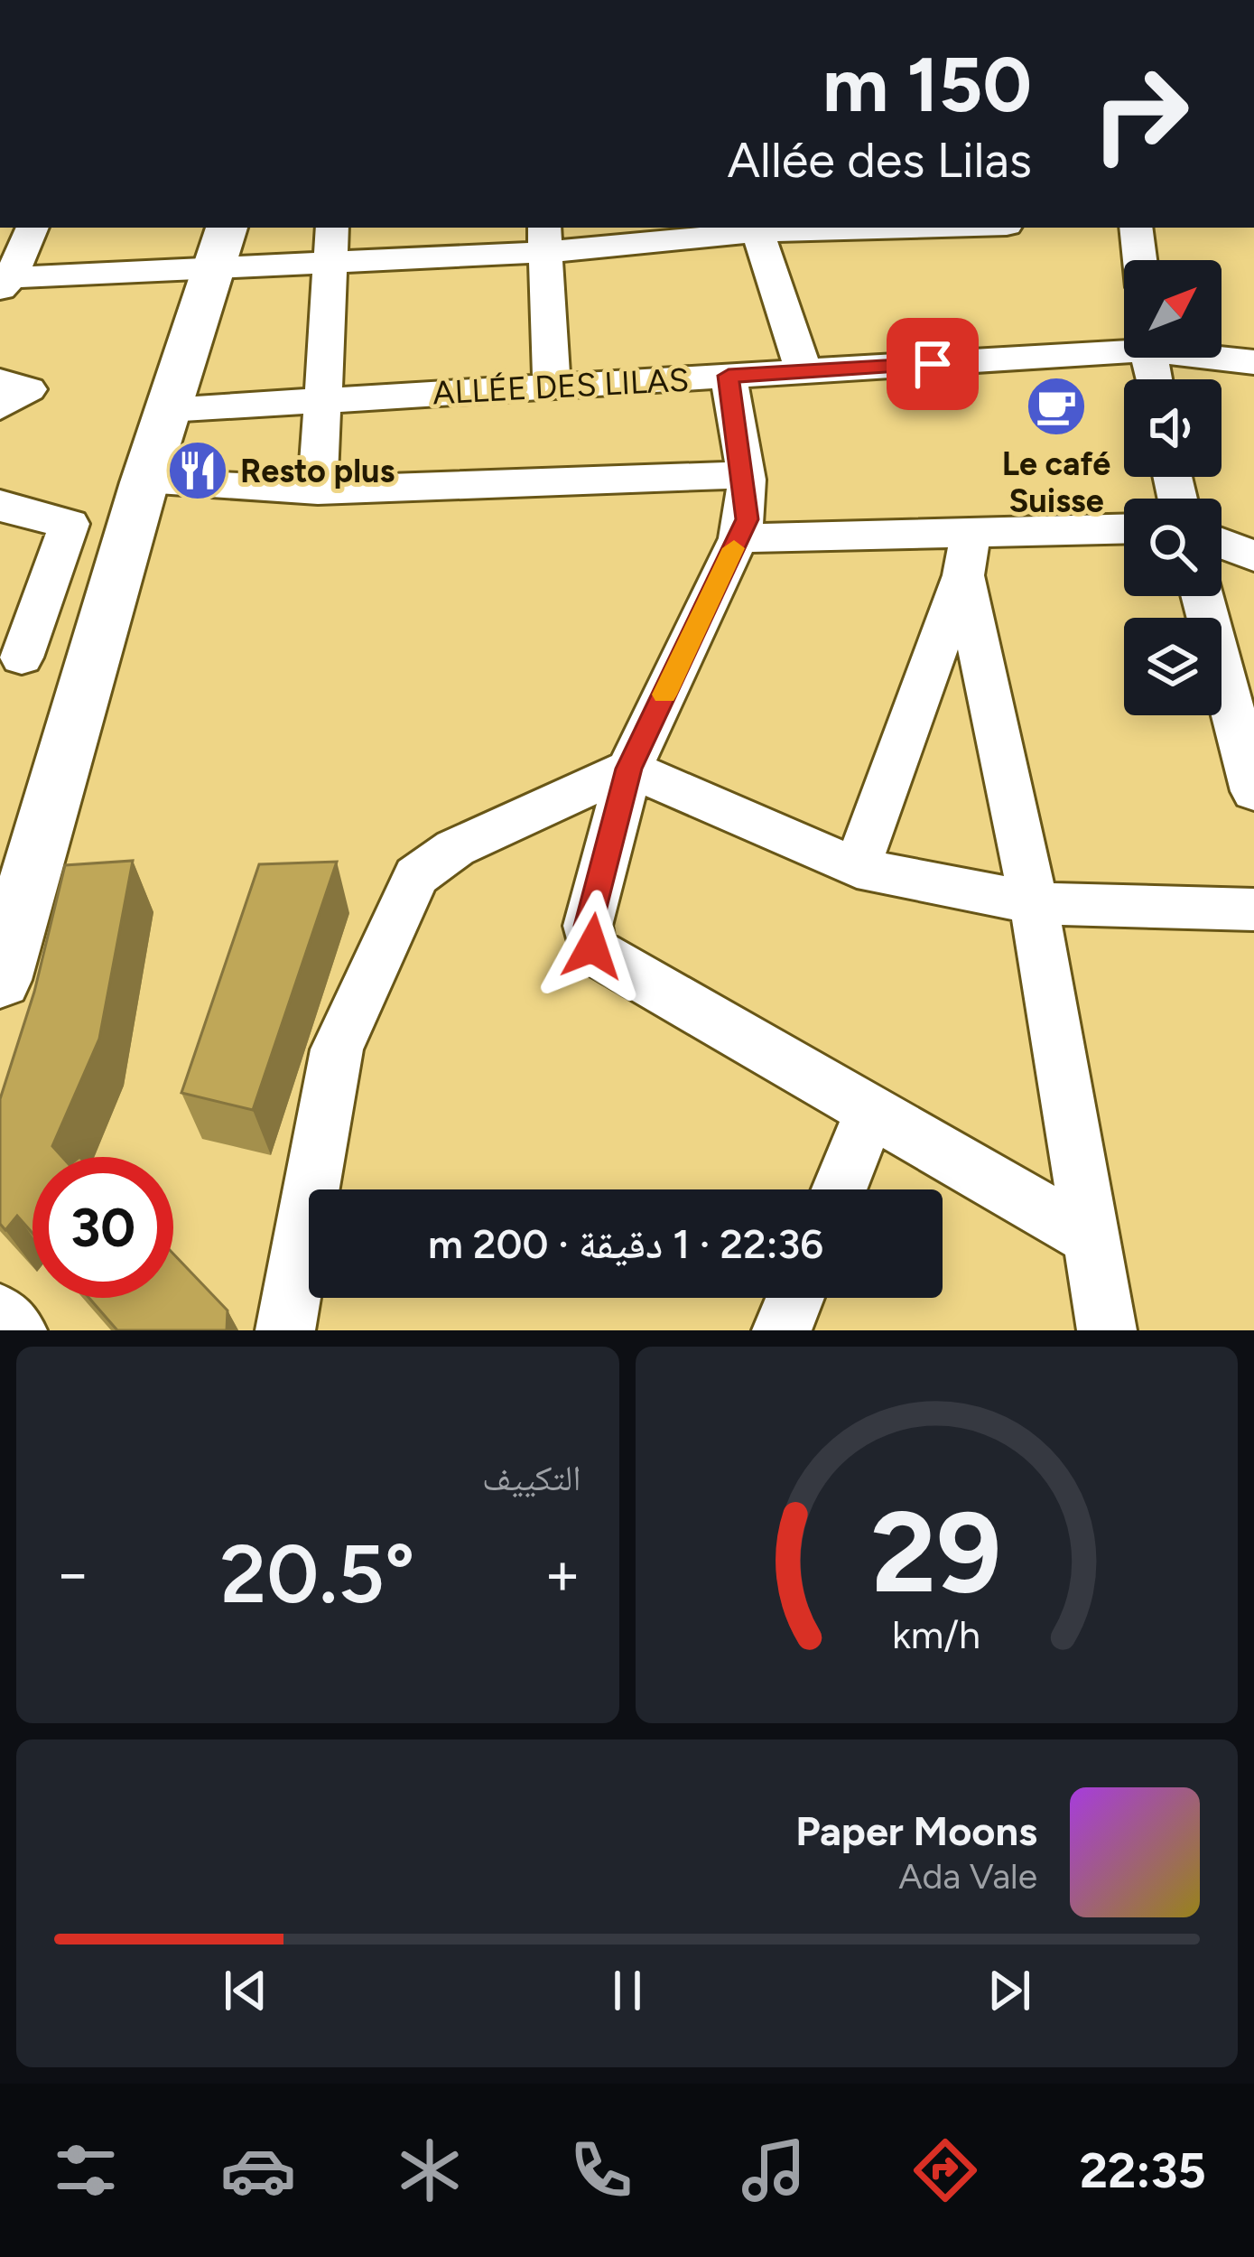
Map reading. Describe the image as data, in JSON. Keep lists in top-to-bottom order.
{
  "streets": {
    "street": ["ALLÉE DES LILAS"]
  },
  "places": {
    "cafe": ["Le café Suisse"],
    "restaurant": ["Resto plus"]
  },
  "north": "top right",
  "page": {
    "turn": ["150 m", "Allée des Lilas"],
    "limit": "30",
    "trip": "22:36 · 1 دقيقة · 200 m",
    "tile": "التكييف",
    "heat": ["−", "20.5°", "+"],
    "song": ["Paper Moons", "Ada Vale"],
    "tabs": "22:35",
    "gauge": ["29", "km/h"]
  }
}
